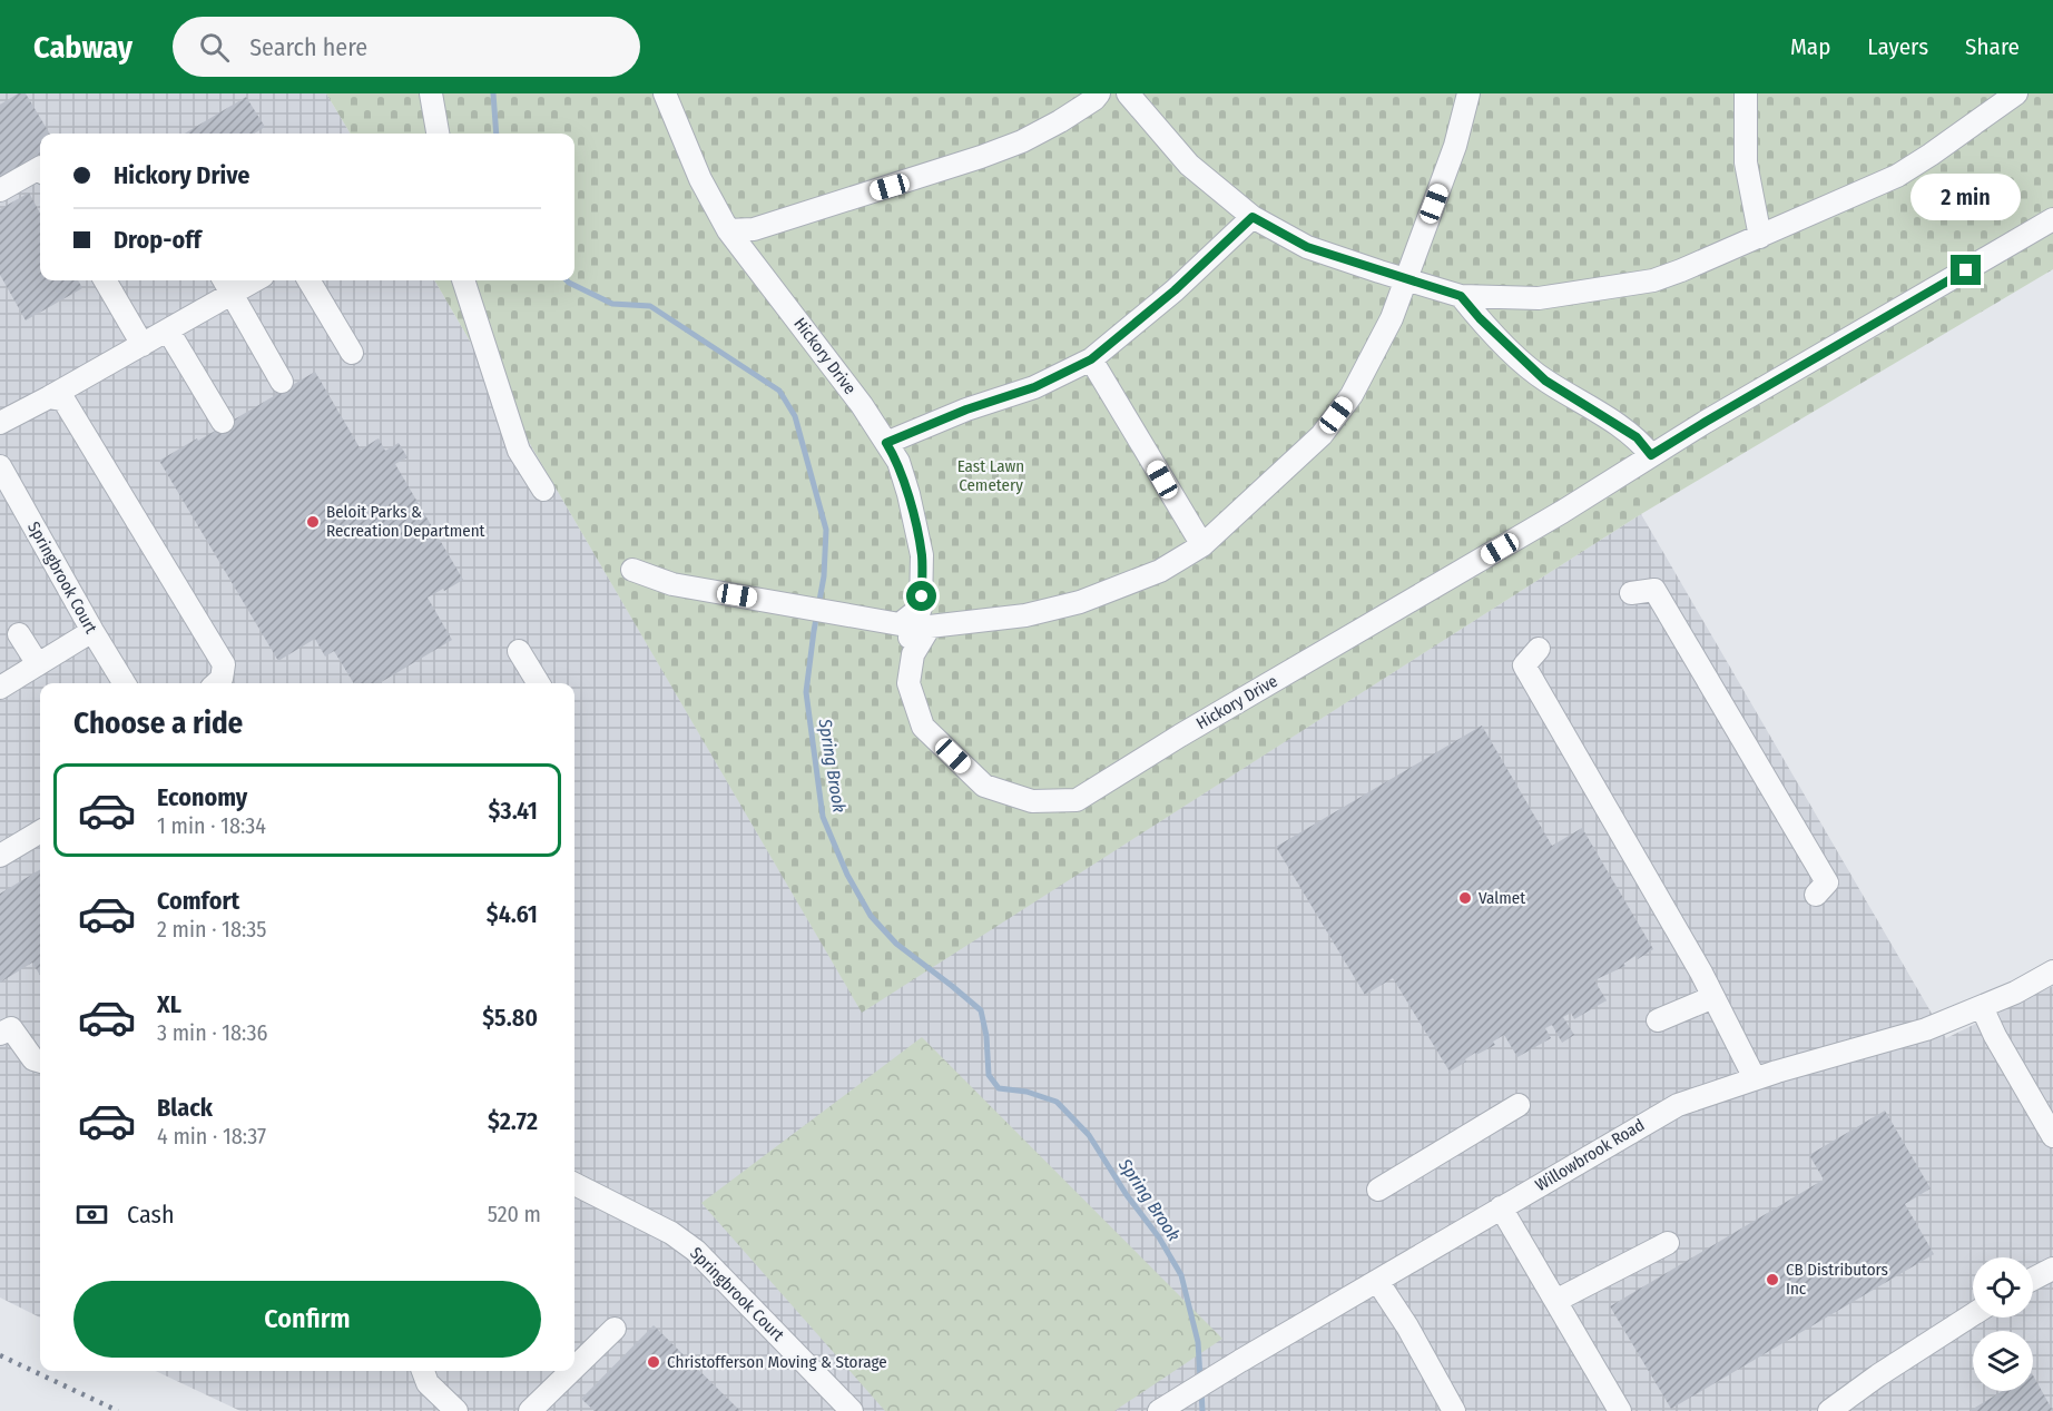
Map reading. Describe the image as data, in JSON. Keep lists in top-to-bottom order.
{
  "streets": {
    "street": ["Hickory Drive", "Springbrook Court", "Willowbrook Road"]
  },
  "water": ["Spring Brook"],
  "parks": ["East Lawn Cemetery"],
  "places": [
    "Beloit Parks & Recreation Department",
    "Valmet",
    "CB Distributors Inc",
    "Christofferson Moving & Storage"
  ],
  "page": {
    "header": "Cabway",
    "search": "Search here",
    "nav": ["Map", "Layers", "Share"],
    "banner": ["Hickory Drive", "Drop-off"],
    "bubble": "2 min",
    "heading": "Choose a ride",
    "list": [
      {
        "name": "Economy",
        "note": "1 min · 18:34",
        "value": "$3.41"
      },
      {
        "name": "Comfort",
        "note": "2 min · 18:35",
        "value": "$4.61"
      },
      {
        "name": "XL",
        "note": "3 min · 18:36",
        "value": "$5.80"
      },
      {
        "name": "Black",
        "note": "4 min · 18:37",
        "value": "$2.72"
      }
    ],
    "pay": ["Cash", "520 m"],
    "buttons": "Confirm"
  }
}
